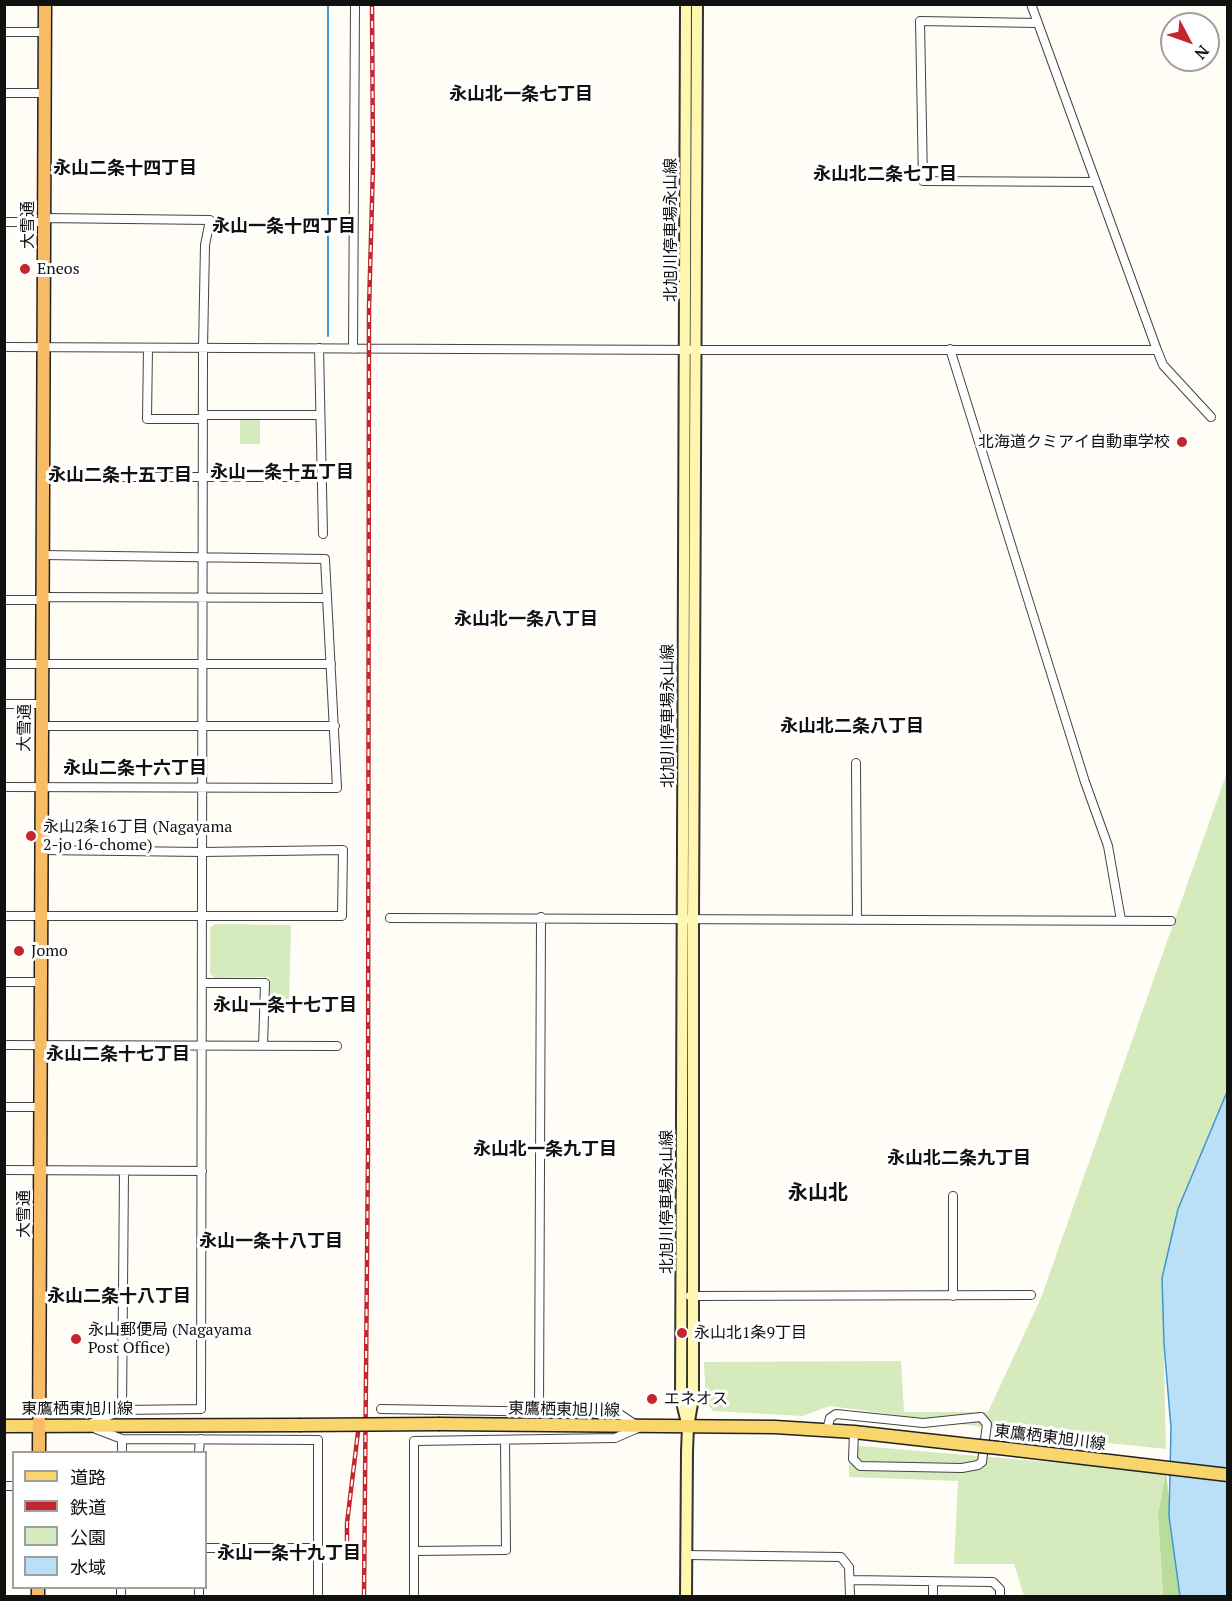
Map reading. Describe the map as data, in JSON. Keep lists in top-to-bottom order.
{
  "streets": {
    "highway": ["大雪通"],
    "main road": ["北旭川停車場永山線", "東鷹栖東旭川線"]
  },
  "crossings": [
    ["大雪通", "東鷹栖東旭川線"],
    ["北旭川停車場永山線", "東鷹栖東旭川線"]
  ],
  "districts": [
    "永山北一条七丁目",
    "永山二条十四丁目",
    "永山北二条七丁目",
    "永山一条十四丁目",
    "永山一条十五丁目",
    "永山二条十五丁目",
    "永山北一条八丁目",
    "永山北二条八丁目",
    "永山二条十六丁目",
    "永山一条十七丁目",
    "永山二条十七丁目",
    "永山北一条九丁目",
    "永山北二条九丁目",
    "永山北",
    "永山一条十八丁目",
    "永山二条十八丁目",
    "永山一条十九丁目"
  ],
  "places": [
    "Eneos",
    "北海道クミアイ自動車学校",
    "永山2条16丁目 (Nagayama 2-jo 16-chome)",
    "Jomo",
    "永山北1条9丁目",
    "永山郵便局 (Nagayama Post Office)",
    "エネオス"
  ],
  "legend": [
    "道路",
    "鉄道",
    "公園",
    "水域"
  ],
  "north": "bottom right"
}
